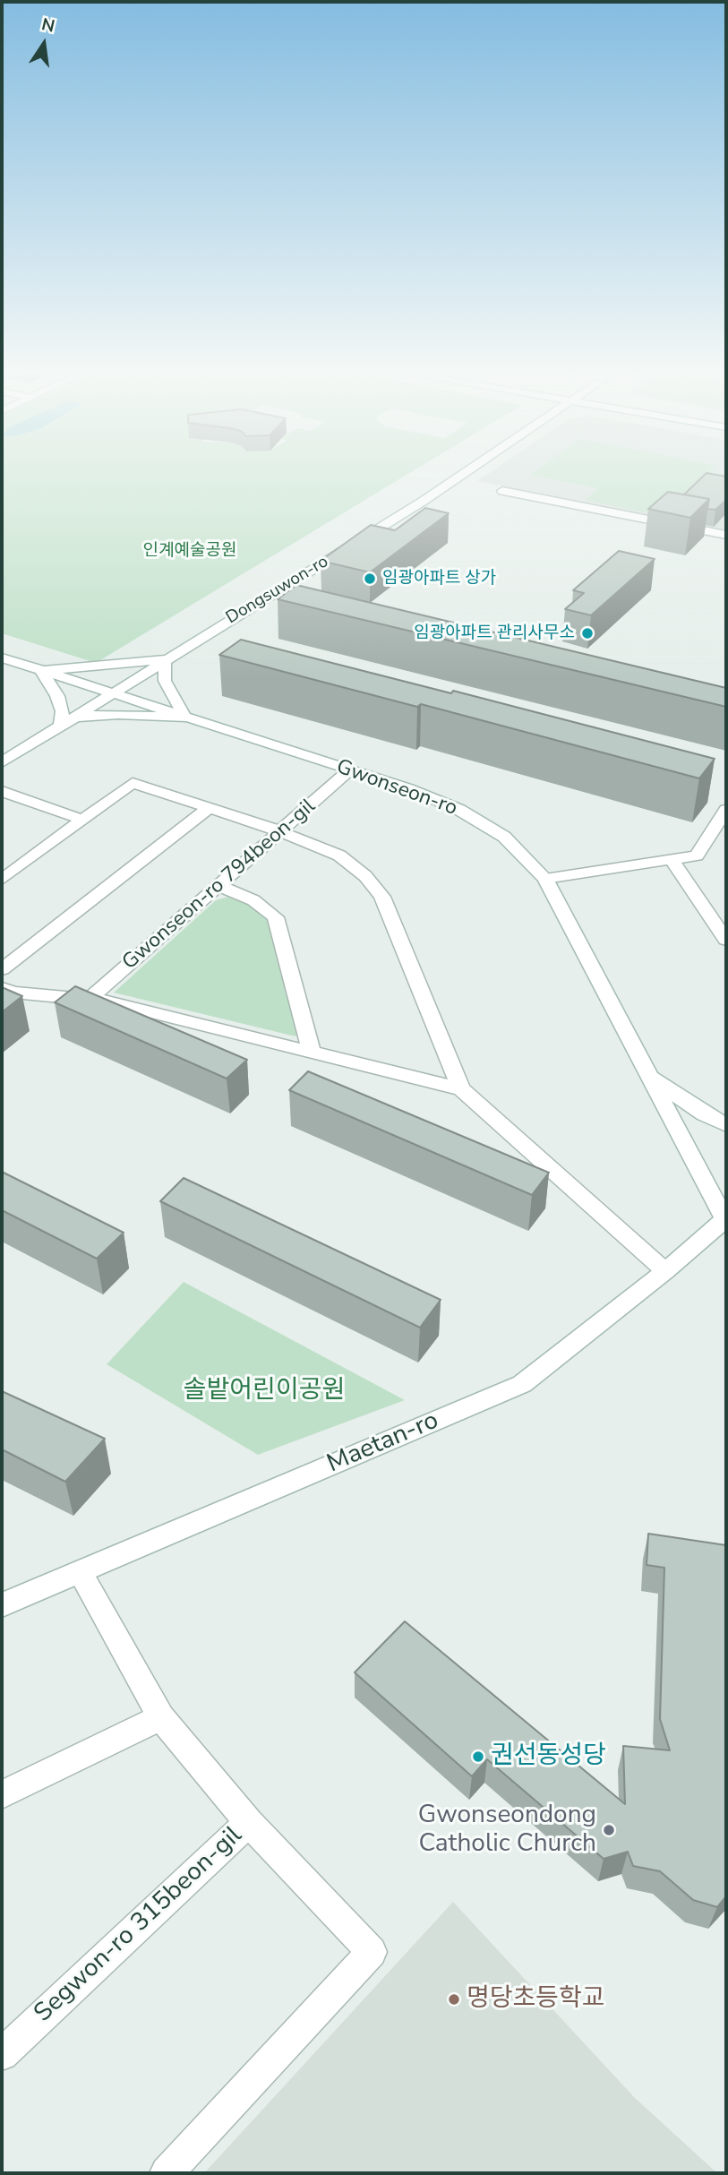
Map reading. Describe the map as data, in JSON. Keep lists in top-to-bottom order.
{
  "streets": {
    "street": [
      "Dongsuwon-ro",
      "Gwonseon-ro",
      "Gwonseon-ro 794beon-gil",
      "Maetan-ro",
      "Segwon-ro 315beon-gil"
    ]
  },
  "crossings": [
    ["Dongsuwon-ro", "Gwonseon-ro"],
    ["Gwonseon-ro", "Gwonseon-ro 794beon-gil"],
    ["Gwonseon-ro", "Maetan-ro"],
    ["Maetan-ro", "Segwon-ro 315beon-gil"]
  ],
  "parks": ["인계예술공원", "솔밭어린이공원"],
  "places": [
    "임광아파트 상가",
    "임광아파트 관리사무소",
    "권선동성당",
    "Gwonseondong Catholic Church",
    "명당초등학교"
  ],
  "north": "top"
}
